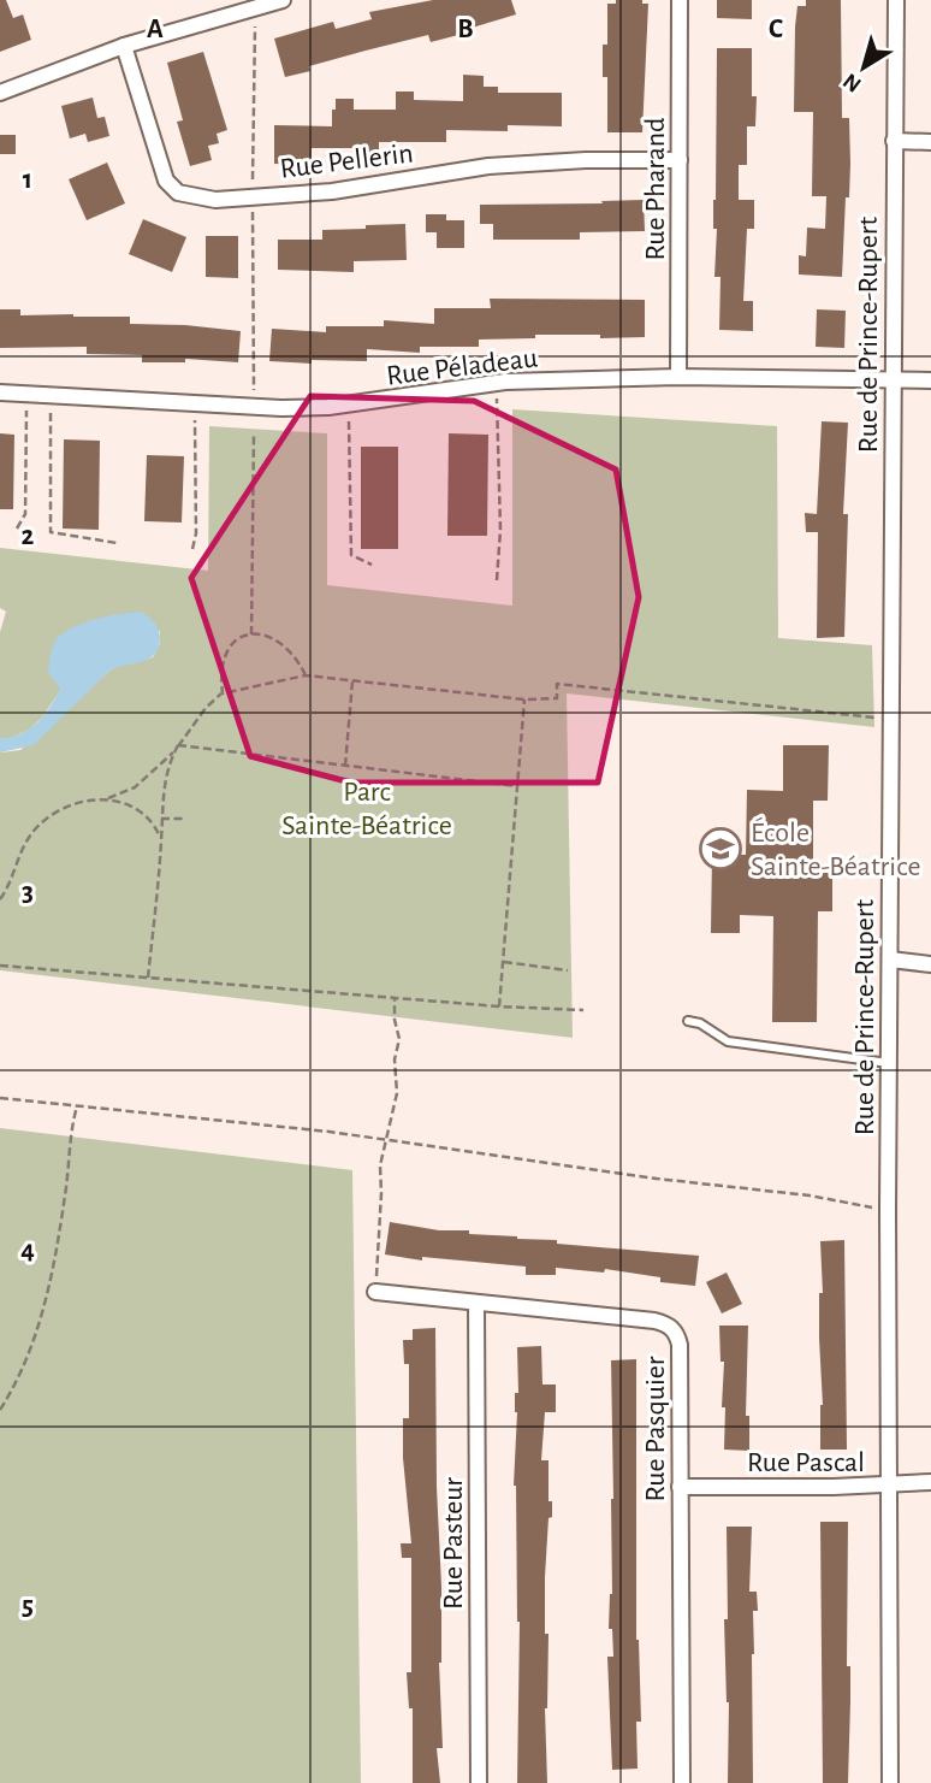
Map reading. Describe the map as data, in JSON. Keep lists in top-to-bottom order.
{
  "streets": {
    "street": [
      "Rue Pellerin",
      "Rue Pharand",
      "Rue de Prince-Rupert",
      "Rue Péladeau",
      "Rue Pasquier",
      "Rue Pascal",
      "Rue Pasteur"
    ]
  },
  "crossings": [
    ["Rue Pellerin", "Rue Pharand"],
    ["Rue Pharand", "Rue Péladeau"],
    ["Rue de Prince-Rupert", "Rue Péladeau"],
    ["Rue de Prince-Rupert", "Rue Pascal"],
    ["Rue Pasquier", "Rue Pascal"],
    ["Rue Pasquier", "Rue Pasteur"]
  ],
  "parks": ["Parc Sainte-Béatrice"],
  "places": {
    "school or university": ["École Sainte-Béatrice"]
  },
  "north": "bottom left",
  "grid": {
    "columns": ["A", "B", "C"],
    "rows": [
      "1",
      "2",
      "3",
      "4",
      "5"
    ]
  }
}
